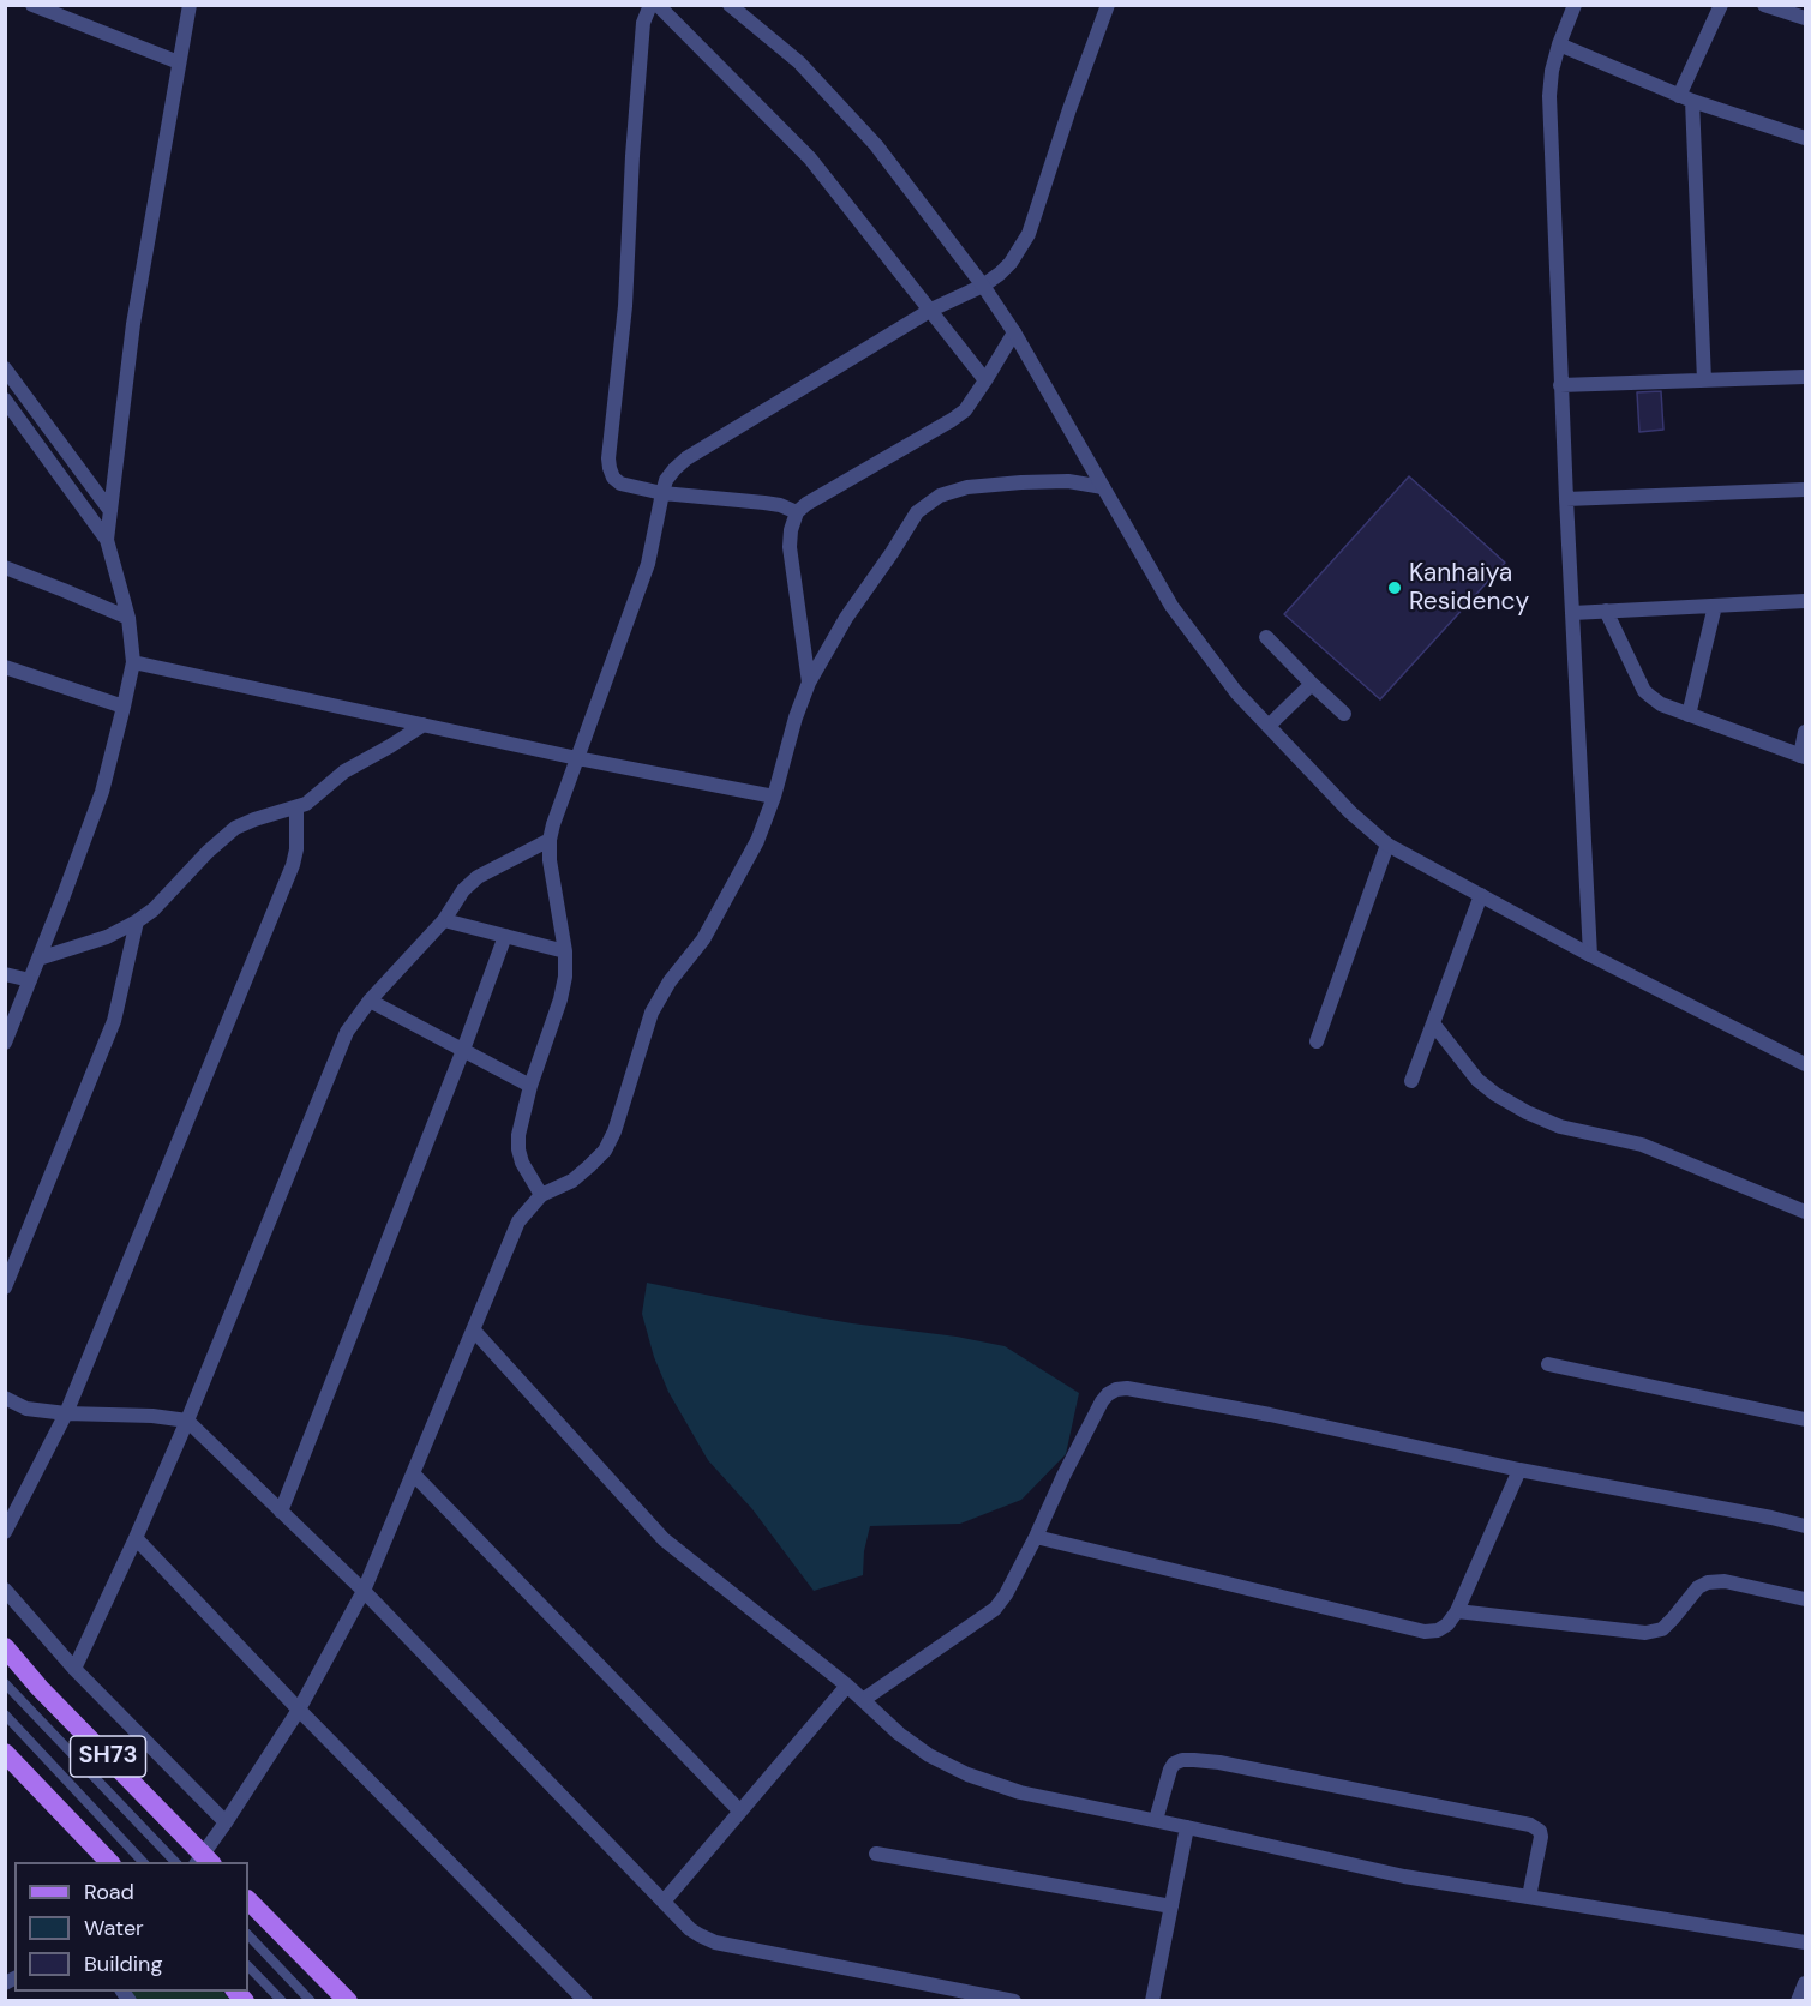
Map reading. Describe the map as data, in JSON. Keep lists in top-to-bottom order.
{
  "streets": {
    "main road": ["SH73"]
  },
  "places": ["Kanhaiya Residency"],
  "legend": ["Road", "Water", "Building"]
}
